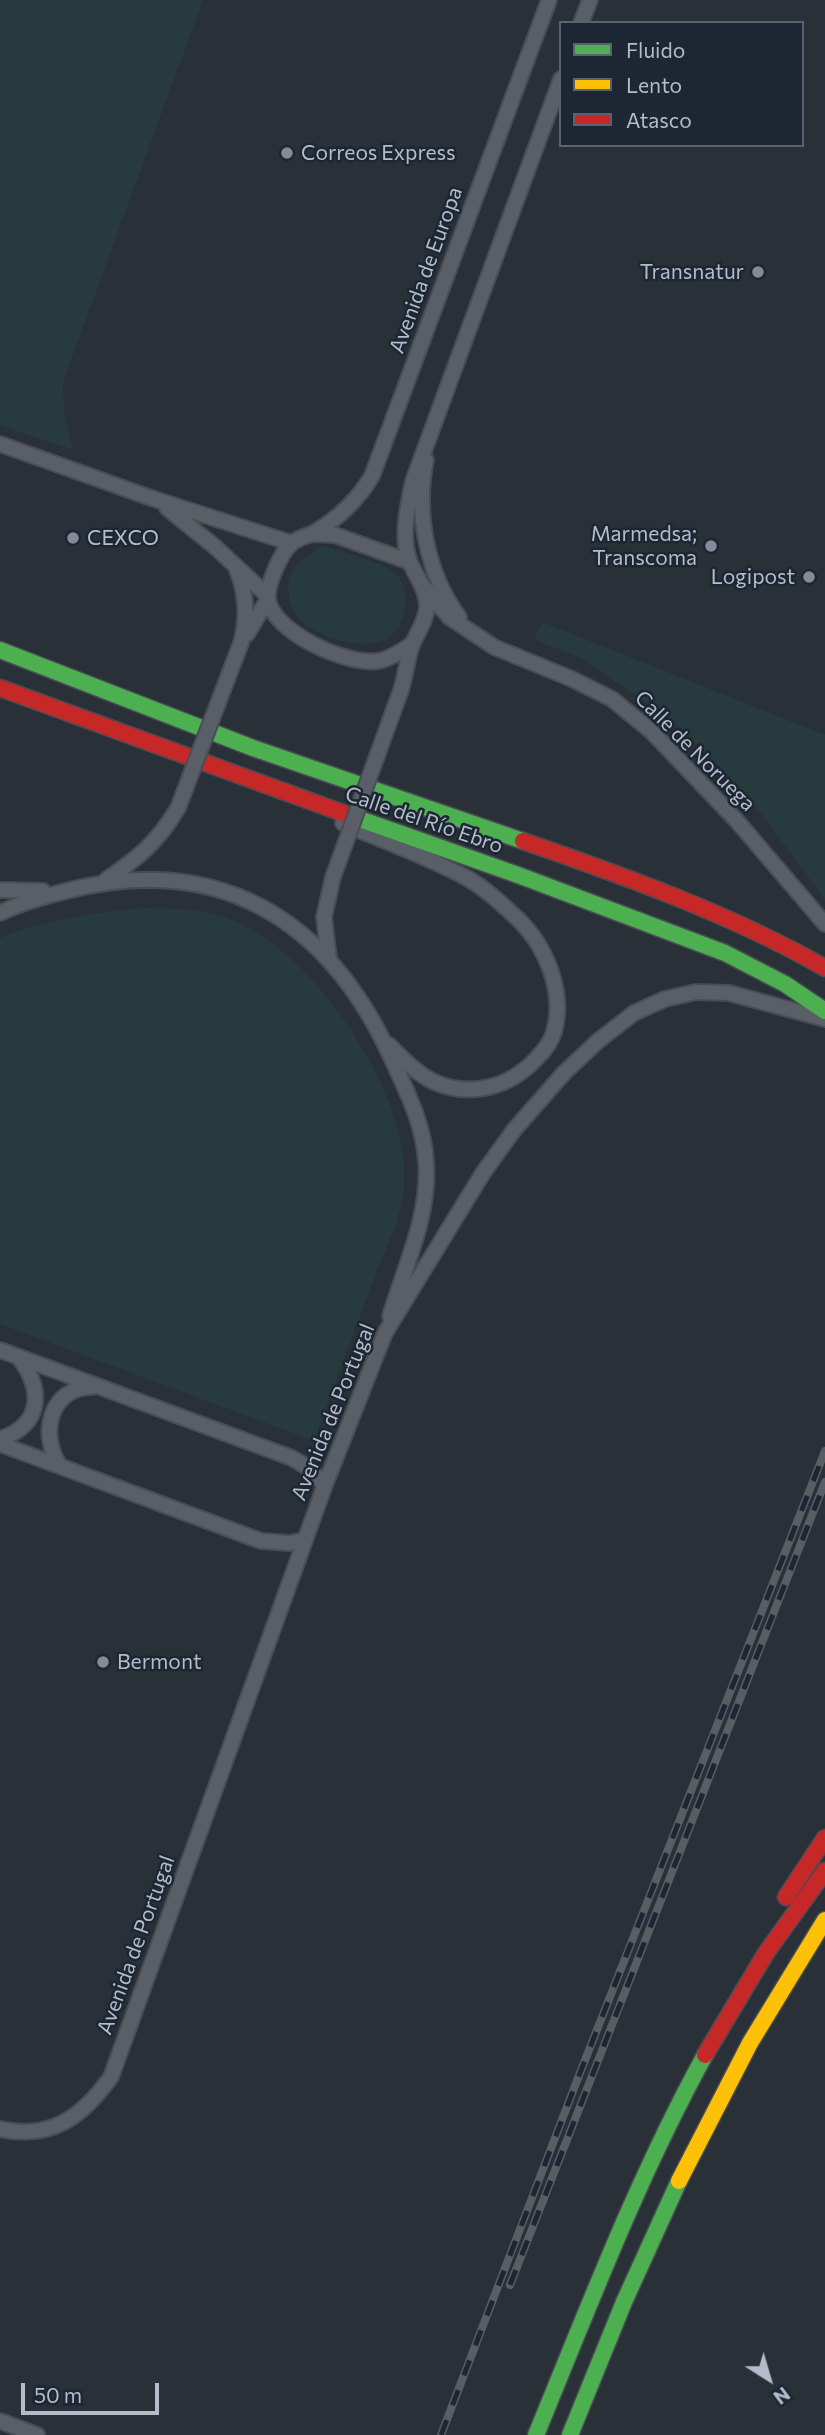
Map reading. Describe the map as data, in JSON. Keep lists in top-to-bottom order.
{
  "streets": {
    "main road": ["Calle del Río Ebro"],
    "street": ["Avenida de Europa", "Calle de Noruega", "Avenida de Portugal"]
  },
  "crossings": [
    ["Avenida de Europa", "Calle de Noruega"]
  ],
  "places": [
    "Correos Express",
    "Transnatur",
    "CEXCO",
    "Marmedsa; Transcoma",
    "Logipost",
    "Bermont"
  ],
  "legend": ["Fluido", "Lento", "Atasco"],
  "scale_bar": "50 m",
  "north": "bottom right"
}
